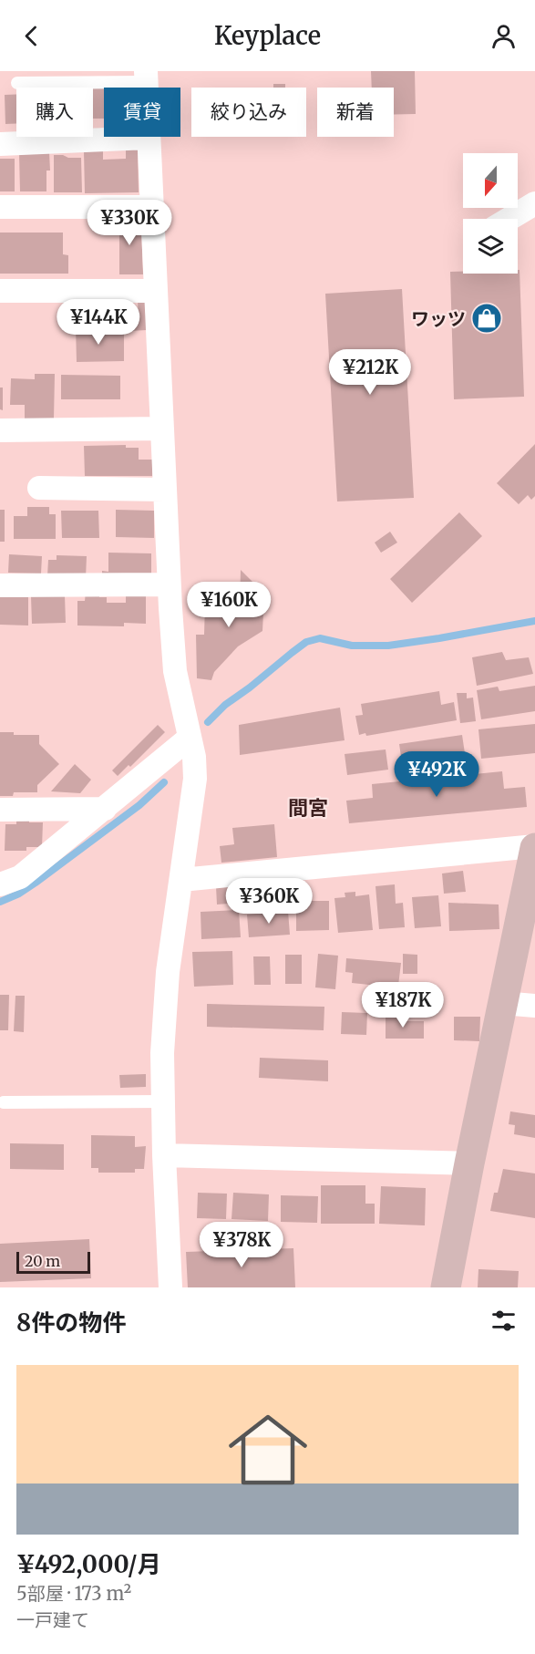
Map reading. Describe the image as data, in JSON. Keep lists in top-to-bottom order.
{
  "districts": ["間宮"],
  "places": {
    "shop": ["ワッツ"]
  },
  "scale_bar": "20 m",
  "north": "bottom",
  "page": {
    "header": "Keyplace",
    "chip": [
      "購入",
      "賃貸",
      "絞り込み",
      "新着"
    ],
    "price": [
      "¥330K",
      "¥144K",
      "¥212K",
      "¥160K",
      "¥492K",
      "¥360K",
      "¥187K",
      "¥378K"
    ],
    "scale": "20 m",
    "heading": "8件の物件",
    "list": [
      {
        "name": "¥492,000/月",
        "note": "5部屋 · 173 m² · 一戸建て"
      }
    ]
  }
}
